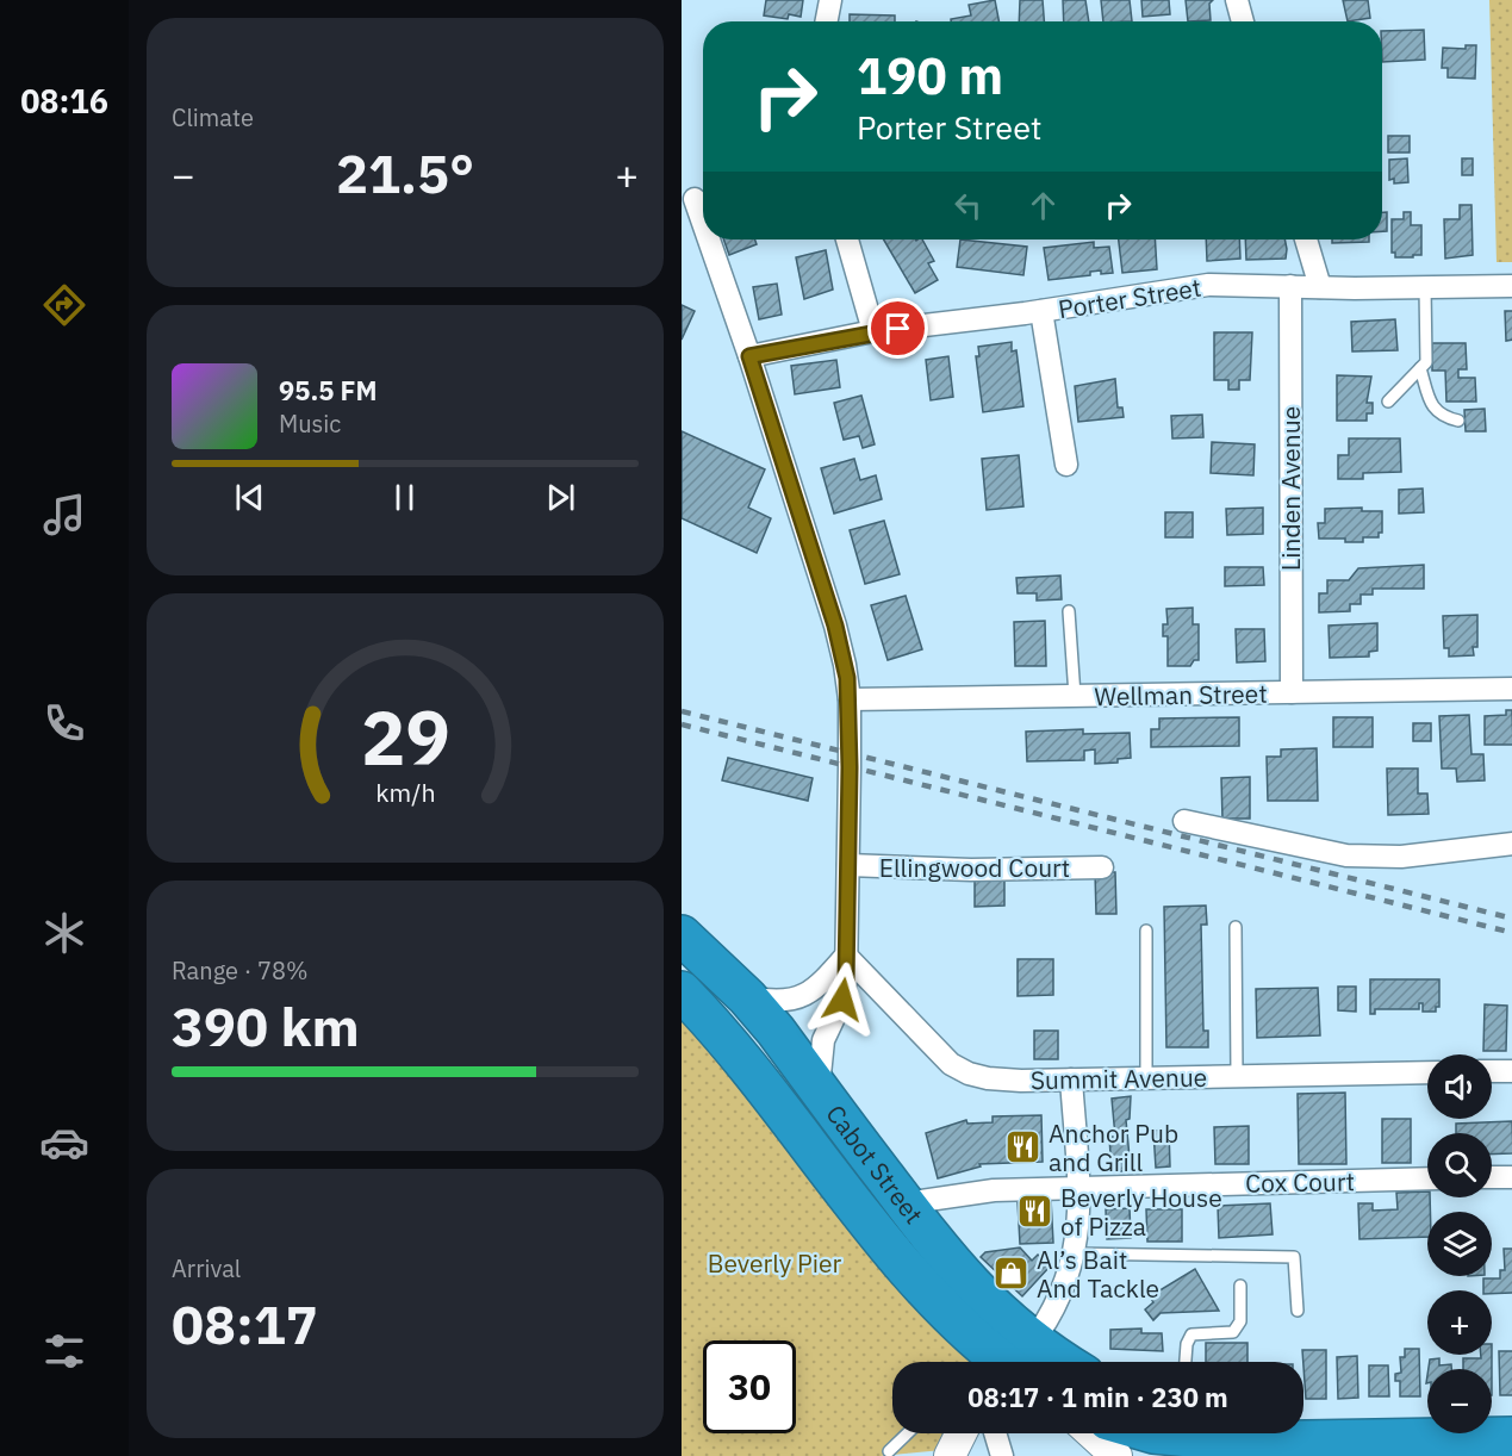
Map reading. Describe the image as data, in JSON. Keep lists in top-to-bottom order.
{
  "streets": {
    "highway": ["Cabot Street"],
    "street": [
      "Porter Street",
      "Linden Avenue",
      "Wellman Street",
      "Ellingwood Court",
      "Summit Avenue",
      "Cox Court"
    ]
  },
  "crossings": [
    ["Porter Street", "Linden Avenue"],
    ["Linden Avenue", "Wellman Street"],
    ["Cabot Street", "Cox Court"]
  ],
  "parks": ["Beverly Pier"],
  "places": {
    "restaurant": ["Anchor Pub and Grill", "Beverly House of Pizza"],
    "shop": ["Al’s Bait And Tackle"]
  },
  "page": {
    "tabs": "08:16",
    "tile": [
      "Climate",
      ["Range · 78%", "390 km"],
      ["Arrival", "08:17"]
    ],
    "turn": ["190 m", "Porter Street"],
    "heat": ["−", "21.5°", "+"],
    "song": ["95.5 FM", "Music"],
    "map_buttons": ["+", "−"],
    "limit": "30",
    "trip": "08:17 · 1 min · 230 m",
    "gauge": ["29", "km/h"]
  }
}
